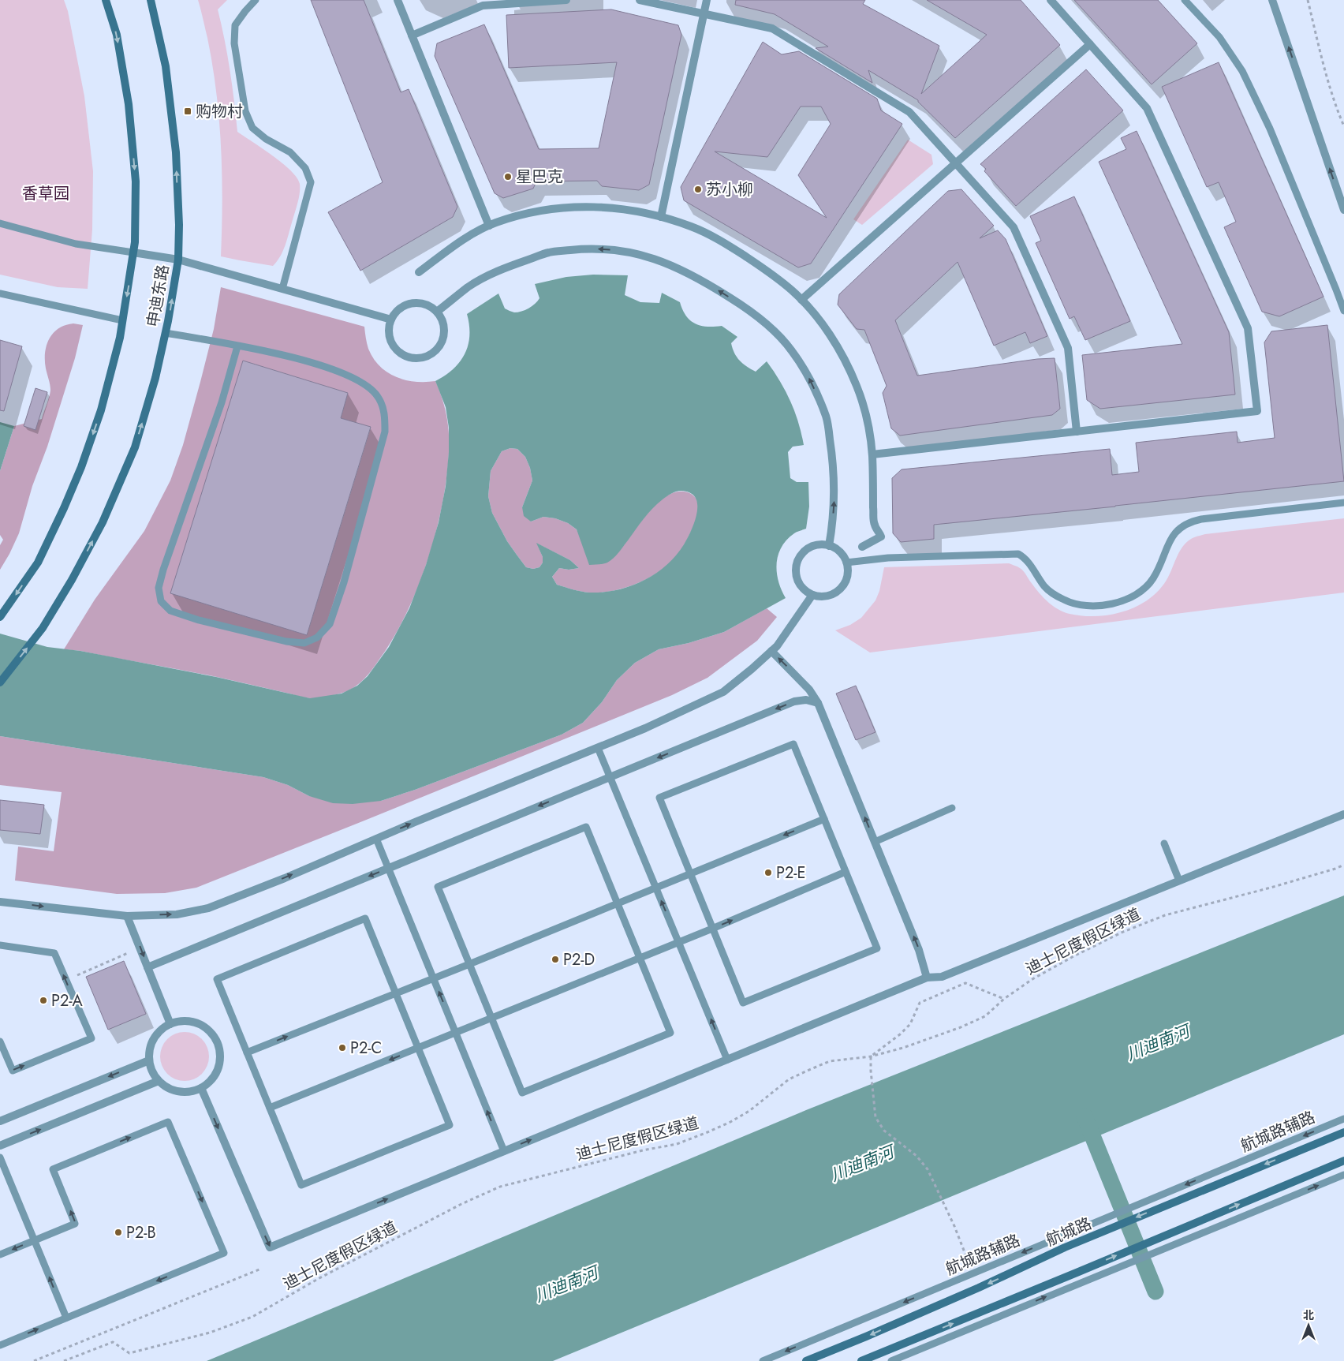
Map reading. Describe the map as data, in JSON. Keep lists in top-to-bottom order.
{
  "streets": {
    "street": ["申迪东路", "航城路"],
    "lane": ["航城路辅路"],
    "path": ["迪士尼度假区绿道"]
  },
  "water": ["川迪南河"],
  "parks": ["香草园"],
  "places": {
    "transit": ["购物村"],
    "other": [
      "星巴克",
      "苏小柳",
      "P2-E",
      "P2-D",
      "P2-A",
      "P2-C",
      "P2-B"
    ]
  },
  "north": "top"
}
